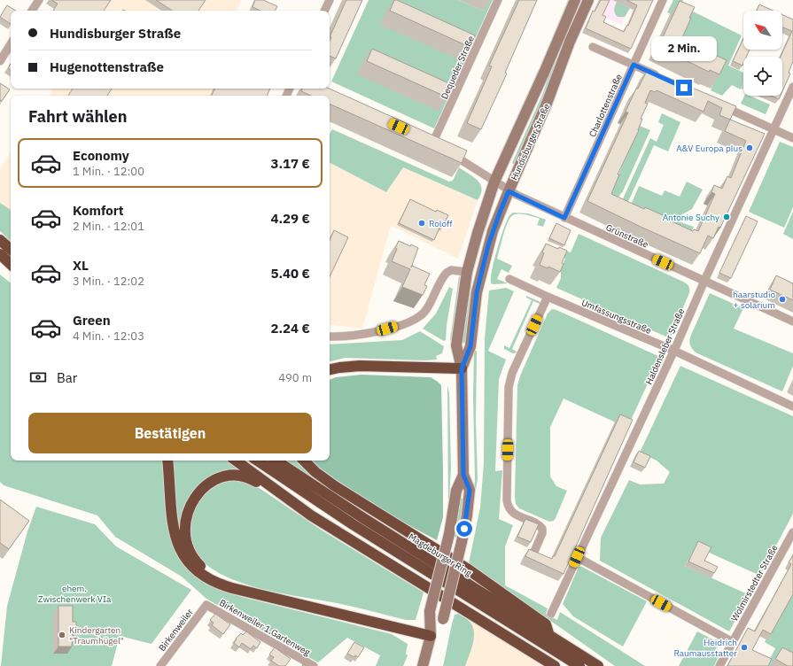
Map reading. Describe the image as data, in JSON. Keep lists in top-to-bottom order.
{
  "streets": {
    "highway": ["Magdeburger Ring"],
    "main road": ["Hundisburger Straße"],
    "street": [
      "Dequeder Straße",
      "Charlottenstraße",
      "Grünstraße",
      "Umfassungsstraße",
      "Haldensleber Straße",
      "Wolmirstedter Straße",
      "Birkenweiler 1.Gartenweg",
      "Birkenweiler"
    ]
  },
  "crossings": [
    ["Dequeder Straße", "Grünstraße"],
    ["Charlottenstraße", "Grünstraße"],
    ["Hundisburger Straße", "Grünstraße"],
    ["Grünstraße", "Haldensleber Straße"],
    ["Umfassungsstraße", "Haldensleber Straße"],
    ["Birkenweiler 1.Gartenweg", "Birkenweiler"]
  ],
  "parks": ["ehem. Zwischenwerk VIa"],
  "places": [
    "A&V Europa plus",
    "Antonie Suchy",
    "Roloff",
    "haarstudio + solarium",
    "Kindergarten \"Traumhügel\"",
    "Heidrich Raumausstatter"
  ],
  "north": "top left",
  "page": {
    "banner": ["Hundisburger Straße", "Hugenottenstraße"],
    "bubble": "2 Min.",
    "heading": "Fahrt wählen",
    "list": [
      {
        "name": "Economy",
        "note": "1 Min. · 12:00",
        "value": "3.17 €"
      },
      {
        "name": "Komfort",
        "note": "2 Min. · 12:01",
        "value": "4.29 €"
      },
      {
        "name": "XL",
        "note": "3 Min. · 12:02",
        "value": "5.40 €"
      },
      {
        "name": "Green",
        "note": "4 Min. · 12:03",
        "value": "2.24 €"
      }
    ],
    "pay": ["Bar", "490 m"],
    "buttons": "Bestätigen"
  }
}
